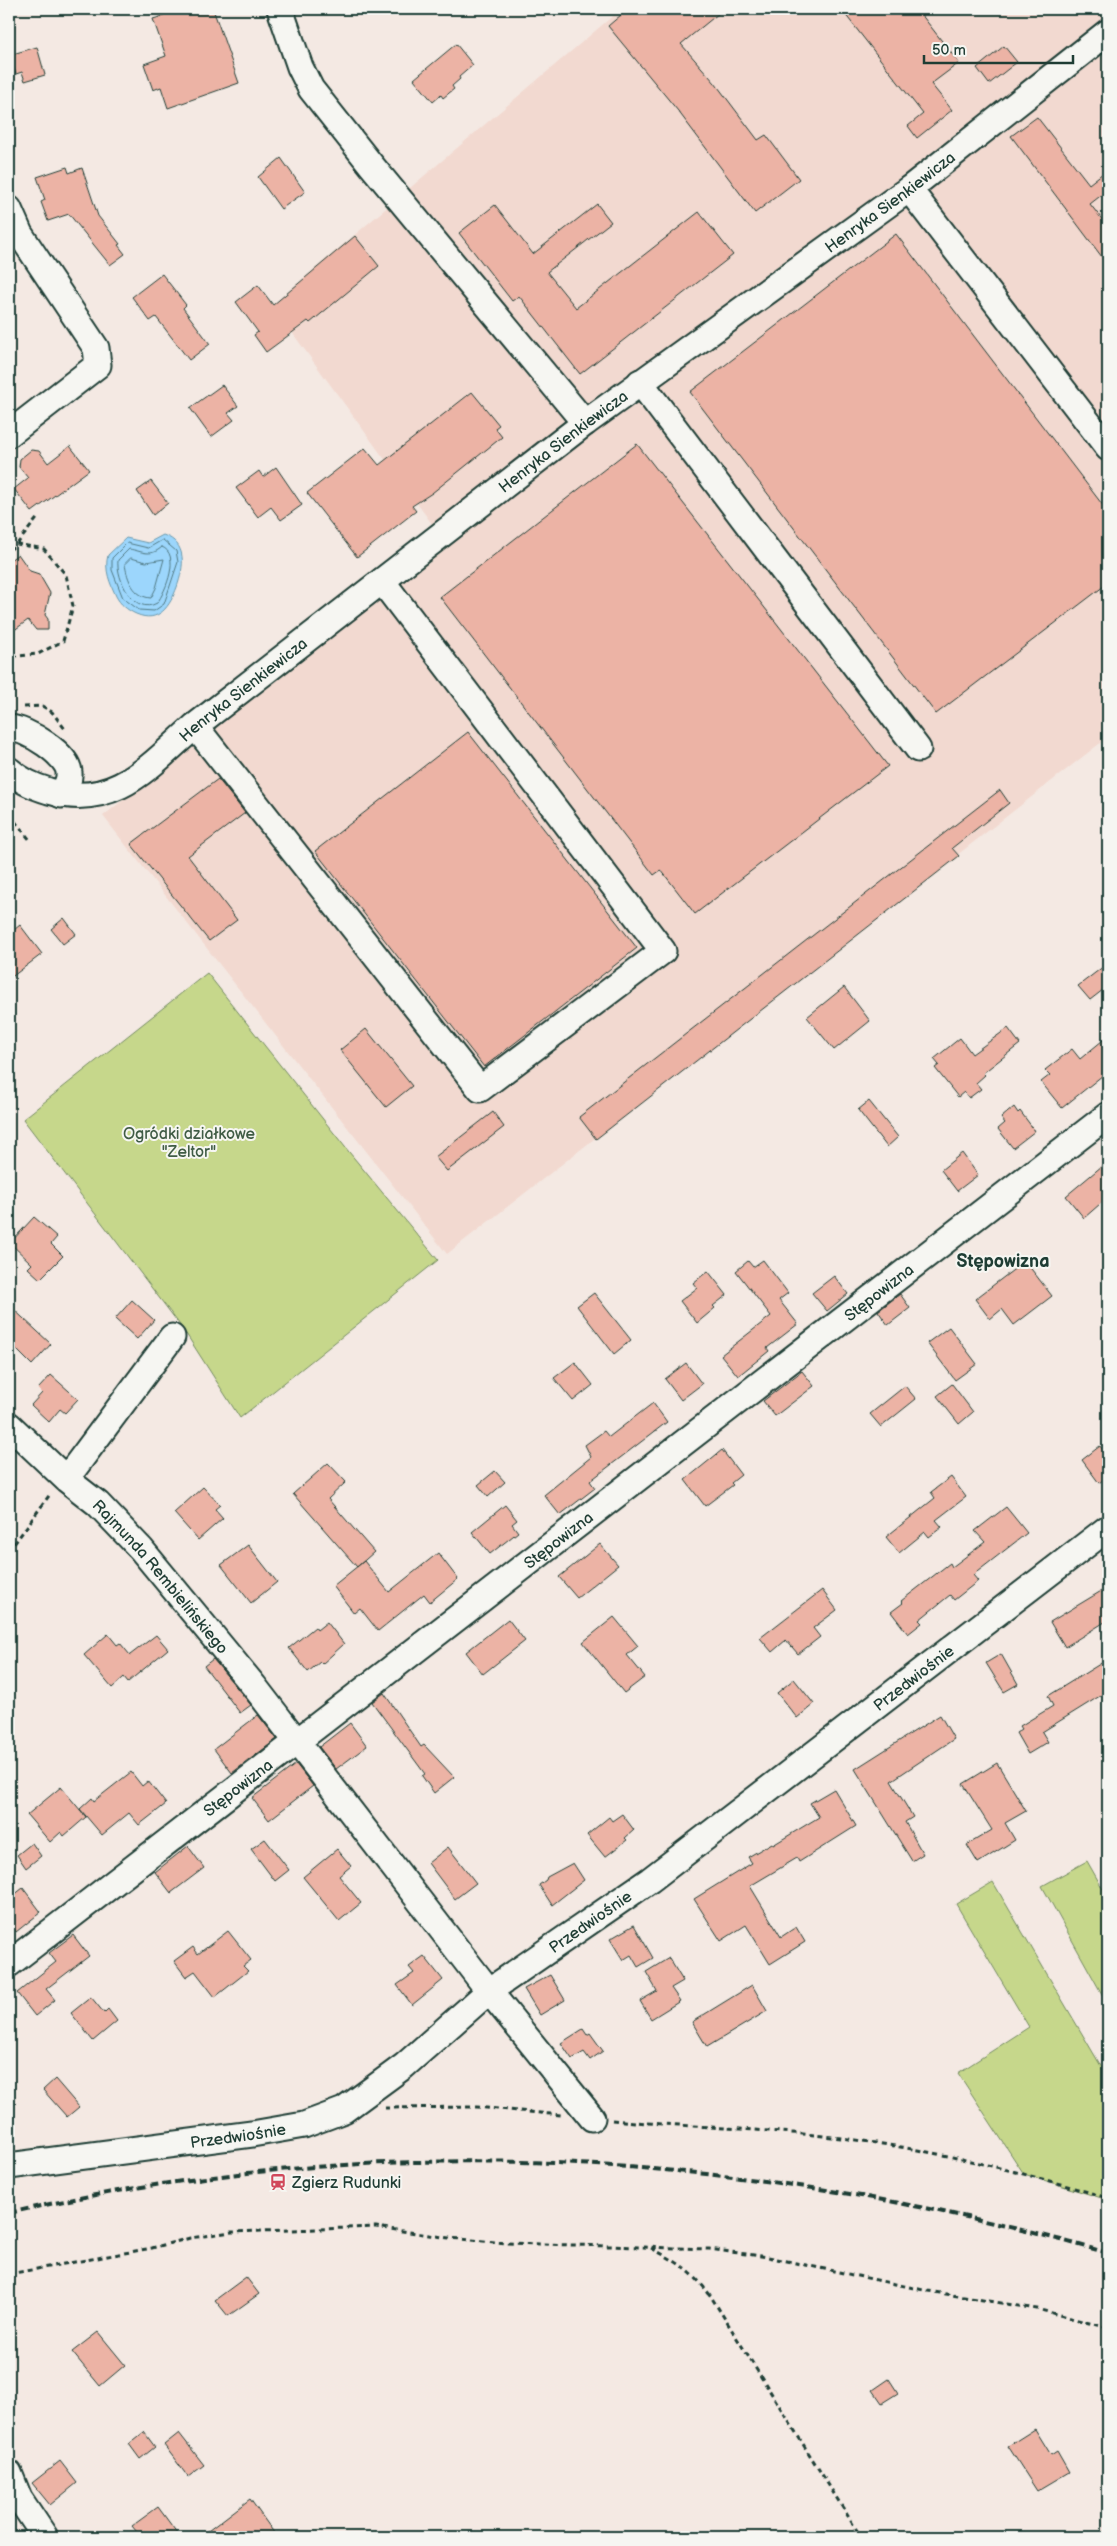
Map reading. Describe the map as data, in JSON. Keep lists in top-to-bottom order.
{
  "streets": {
    "street": [
      "Henryka Sienkiewicza",
      "Stępowizna",
      "Rajmunda Rembielińskiego",
      "Przedwiośnie"
    ]
  },
  "crossings": [
    ["Stępowizna", "Rajmunda Rembielińskiego"],
    ["Rajmunda Rembielińskiego", "Przedwiośnie"]
  ],
  "districts": ["Stępowizna"],
  "parks": ["Ogródki działkowe \"Zeltor\""],
  "places": {
    "station": ["Zgierz Rudunki"]
  },
  "scale_bar": "50 m"
}
